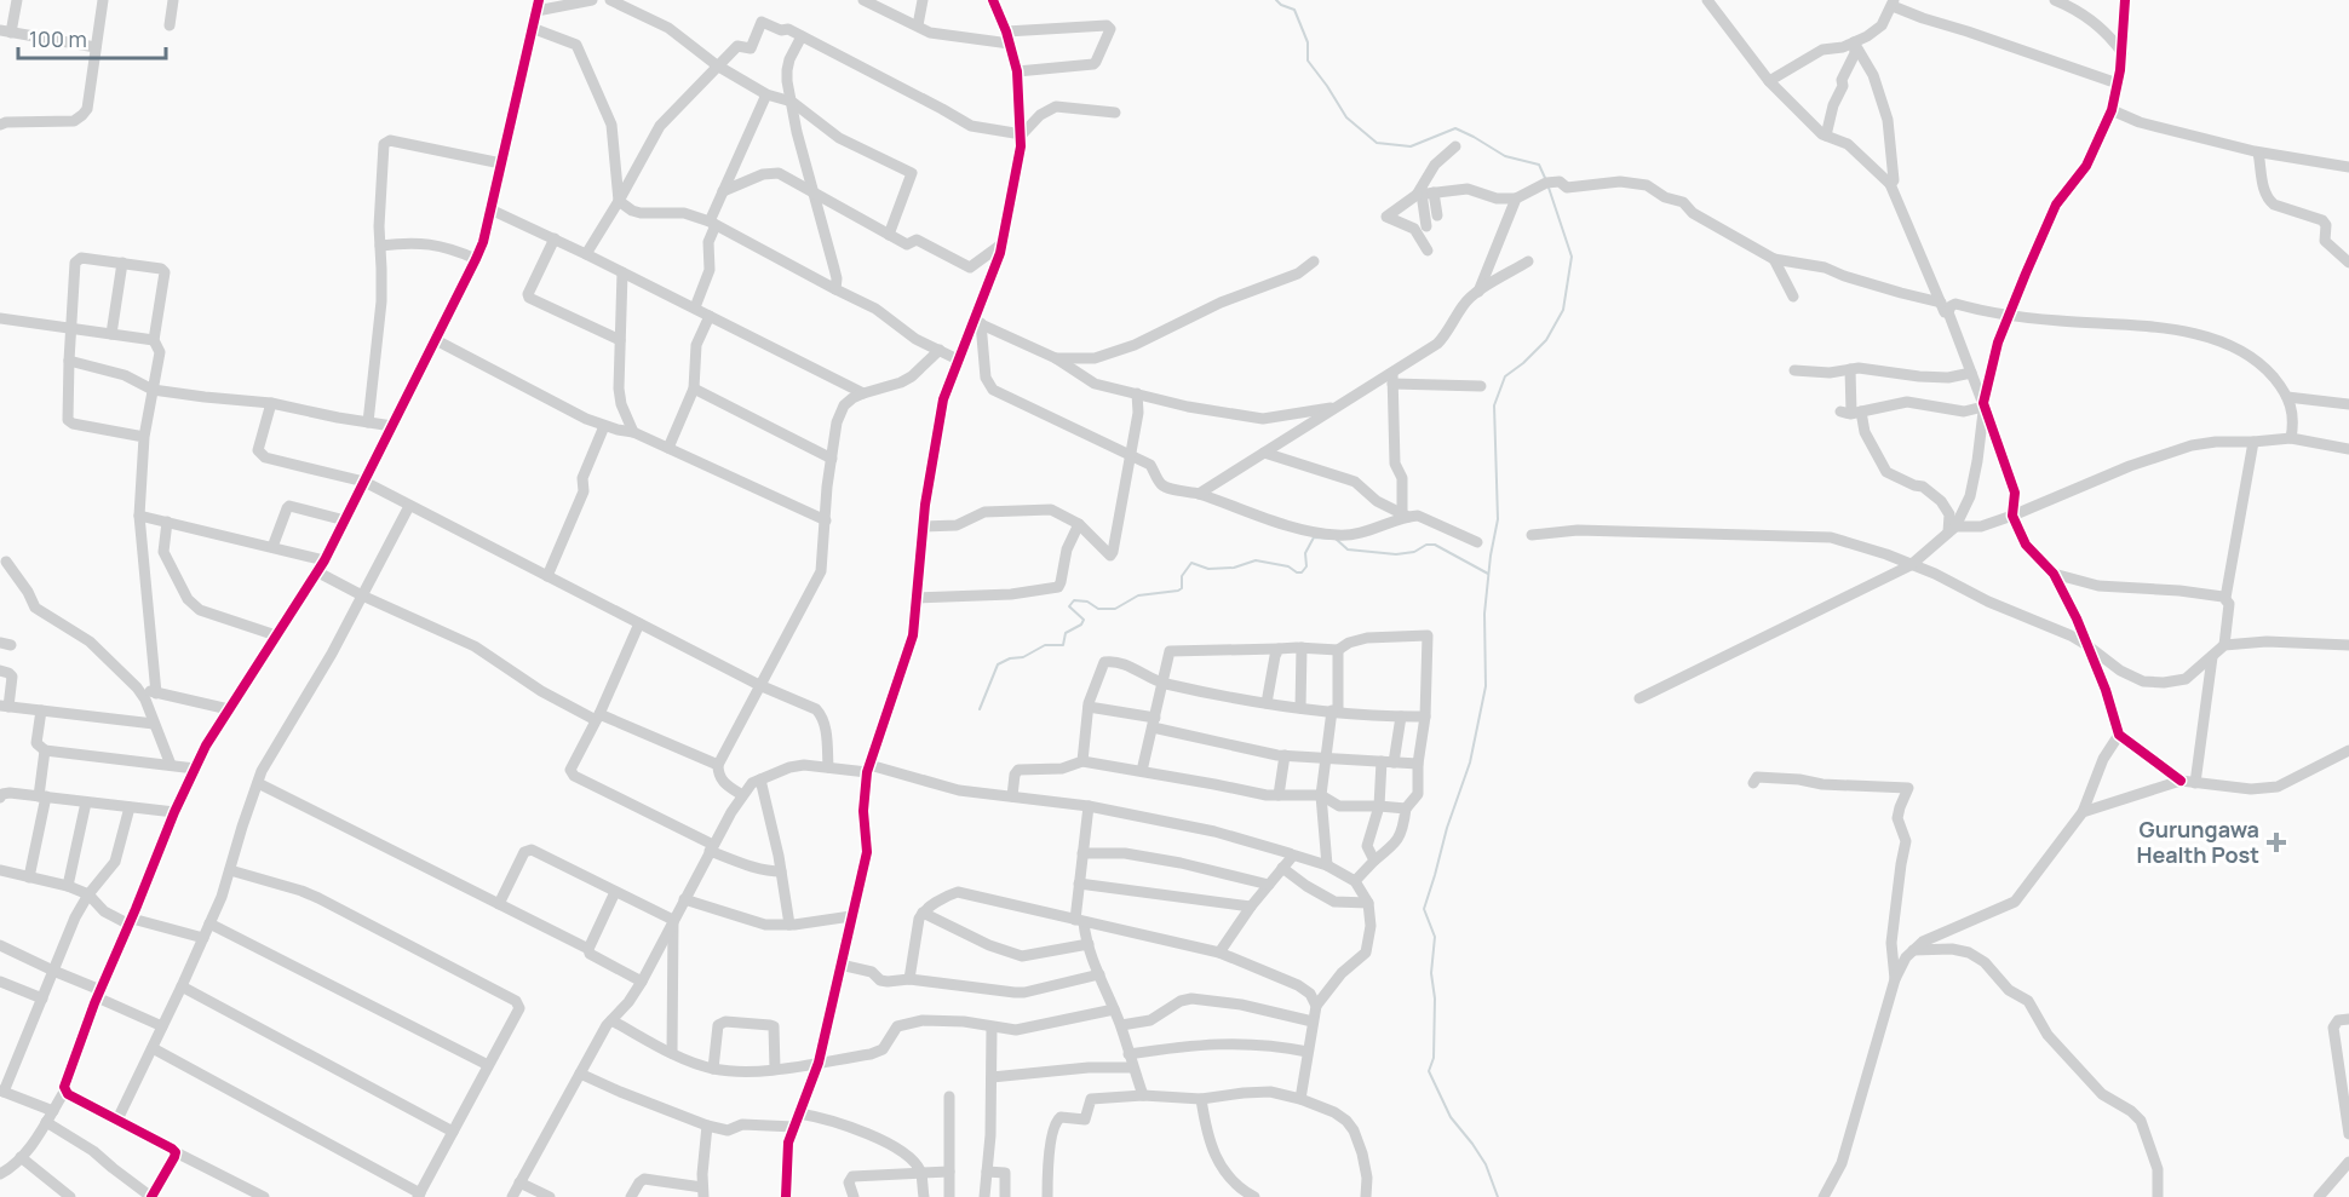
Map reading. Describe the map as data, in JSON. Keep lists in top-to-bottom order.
{
  "places": {
    "health": ["Gurungawa Health Post"]
  },
  "scale_bar": "100 m"
}
